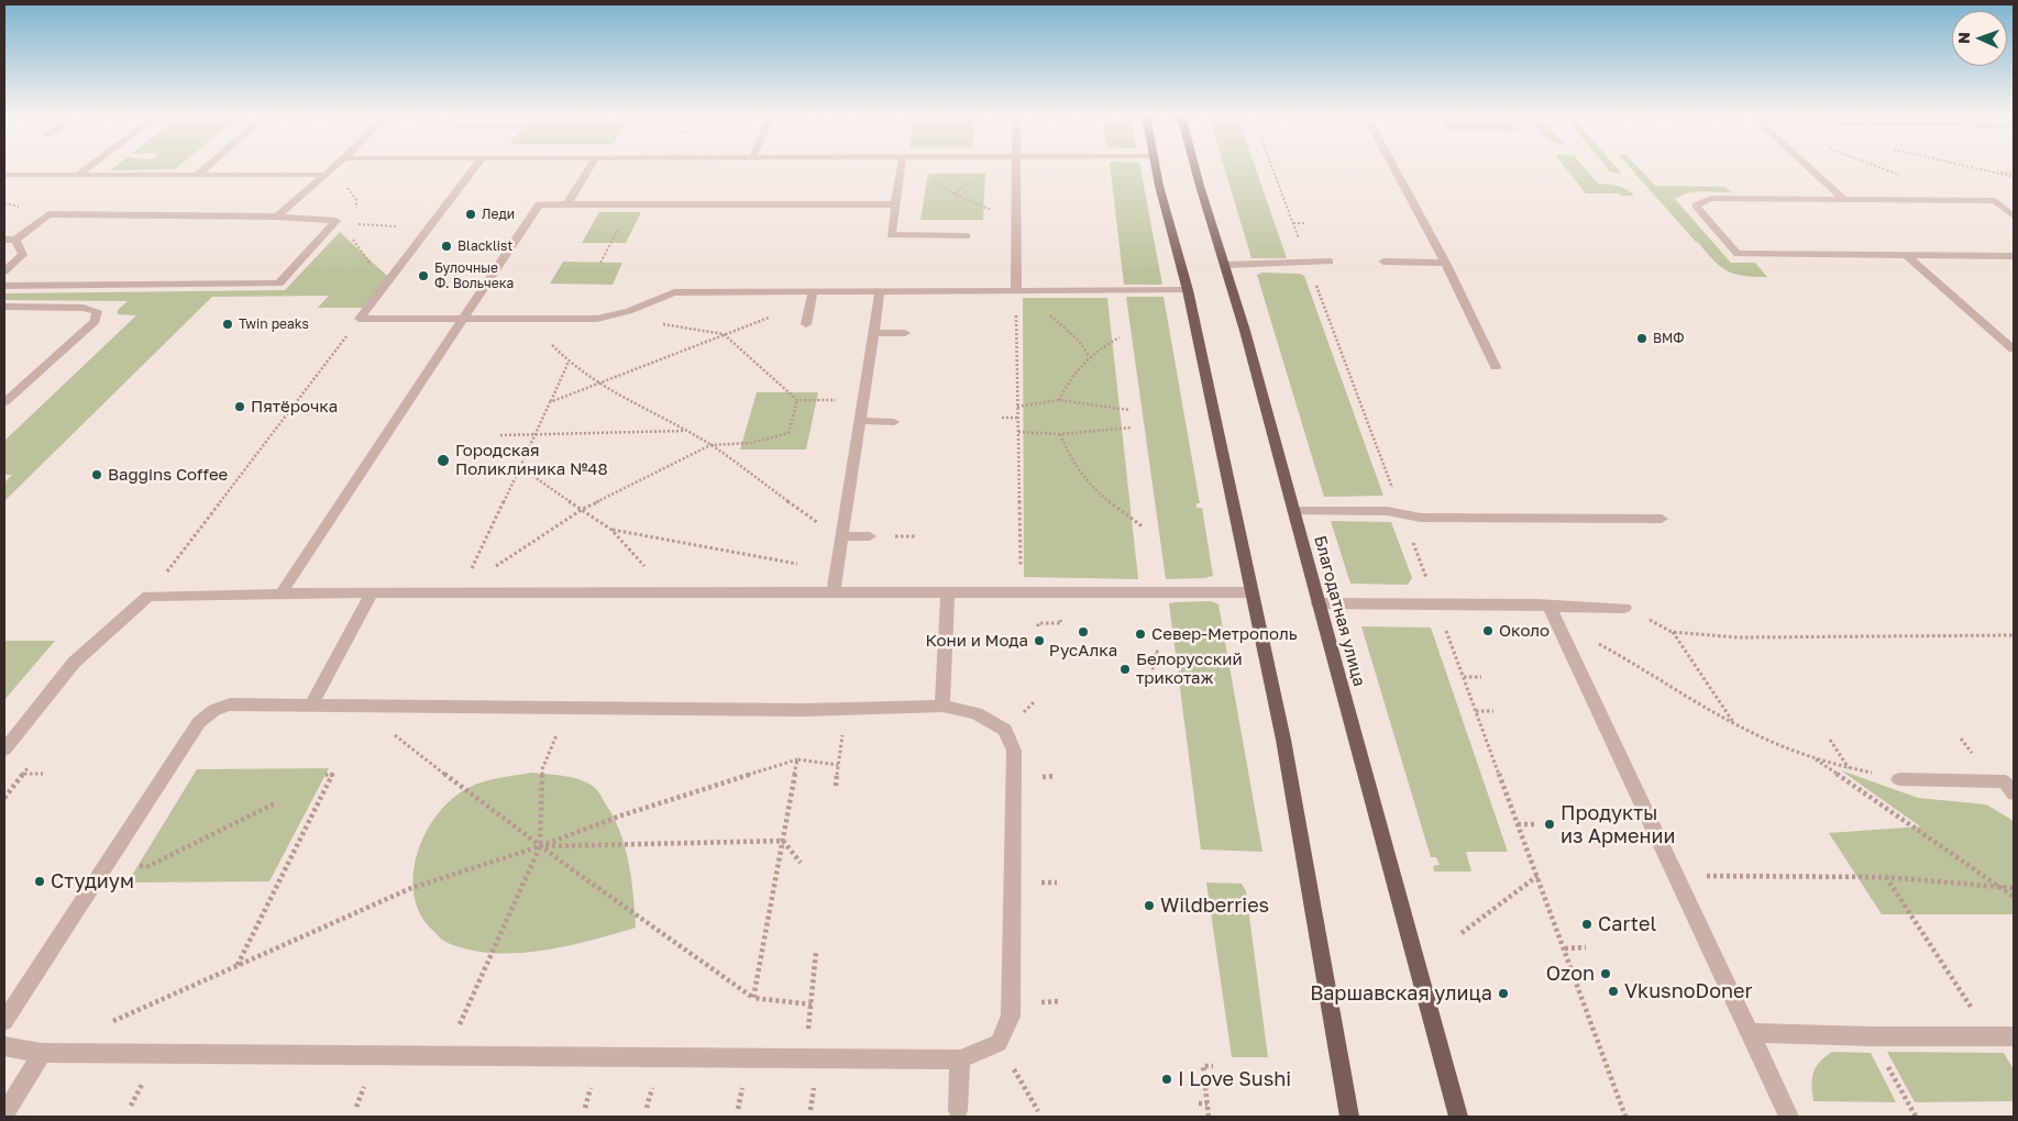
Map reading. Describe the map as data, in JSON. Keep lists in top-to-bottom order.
{
  "streets": {
    "main road": ["Благодатная улица"]
  },
  "places": [
    "Леди",
    "Blacklist",
    "Булочные Ф. Вольчека",
    "Twin peaks",
    "ВМФ",
    "Пятёрочка",
    "Городская Поликлиника №48",
    "Baggins Coffee",
    "Около",
    "РусАлка",
    "Север-Метрополь",
    "Кони и Мода",
    "Белорусский трикотаж",
    "Продукты из Армении",
    "Студиум",
    "Wildberries",
    "Cartel",
    "Ozon",
    "VkusnoDoner",
    "Варшавская улица",
    "I Love Sushi"
  ],
  "north": "left"
}
